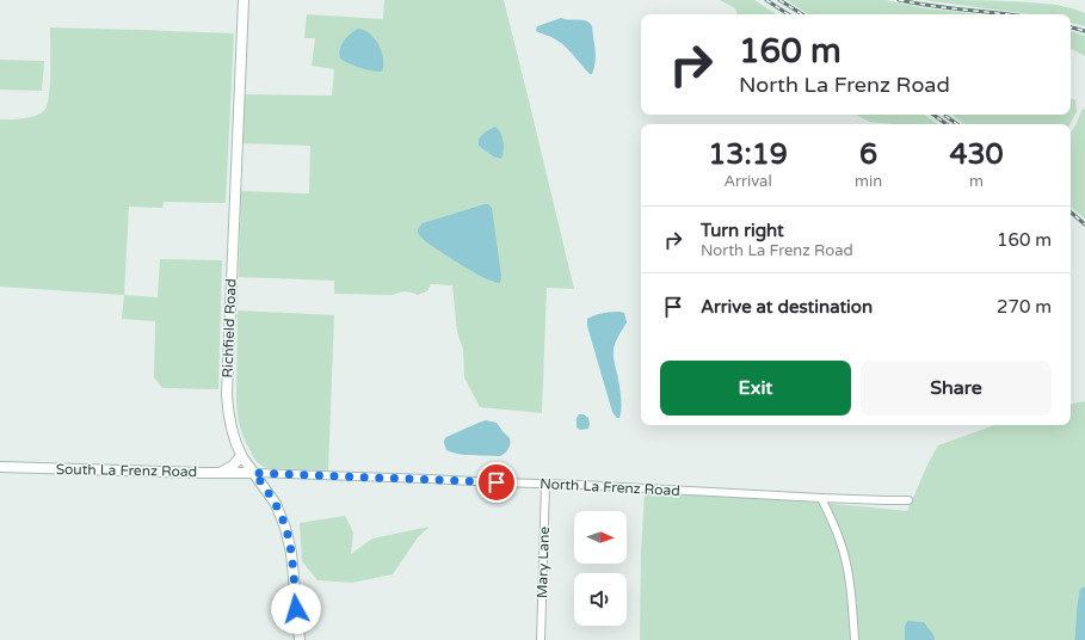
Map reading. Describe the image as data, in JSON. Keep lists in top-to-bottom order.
{
  "streets": {
    "street": [
      "Richfield Road",
      "South La Frenz Road",
      "North La Frenz Road",
      "Mary Lane"
    ]
  },
  "crossings": [
    ["Richfield Road", "South La Frenz Road"],
    ["Richfield Road", "North La Frenz Road"],
    ["South La Frenz Road", "North La Frenz Road"],
    ["North La Frenz Road", "Mary Lane"]
  ],
  "north": "right",
  "page": {
    "turn": ["160 m", "North La Frenz Road"],
    "eta": [
      "13:19",
      "Arrival",
      "6",
      "min",
      "430",
      "m"
    ],
    "list": [
      {
        "name": "Turn right",
        "note": "North La Frenz Road",
        "value": "160 m"
      },
      {
        "name": "Arrive at destination",
        "value": "270 m"
      }
    ],
    "buttons": ["Exit", "Share"]
  }
}
